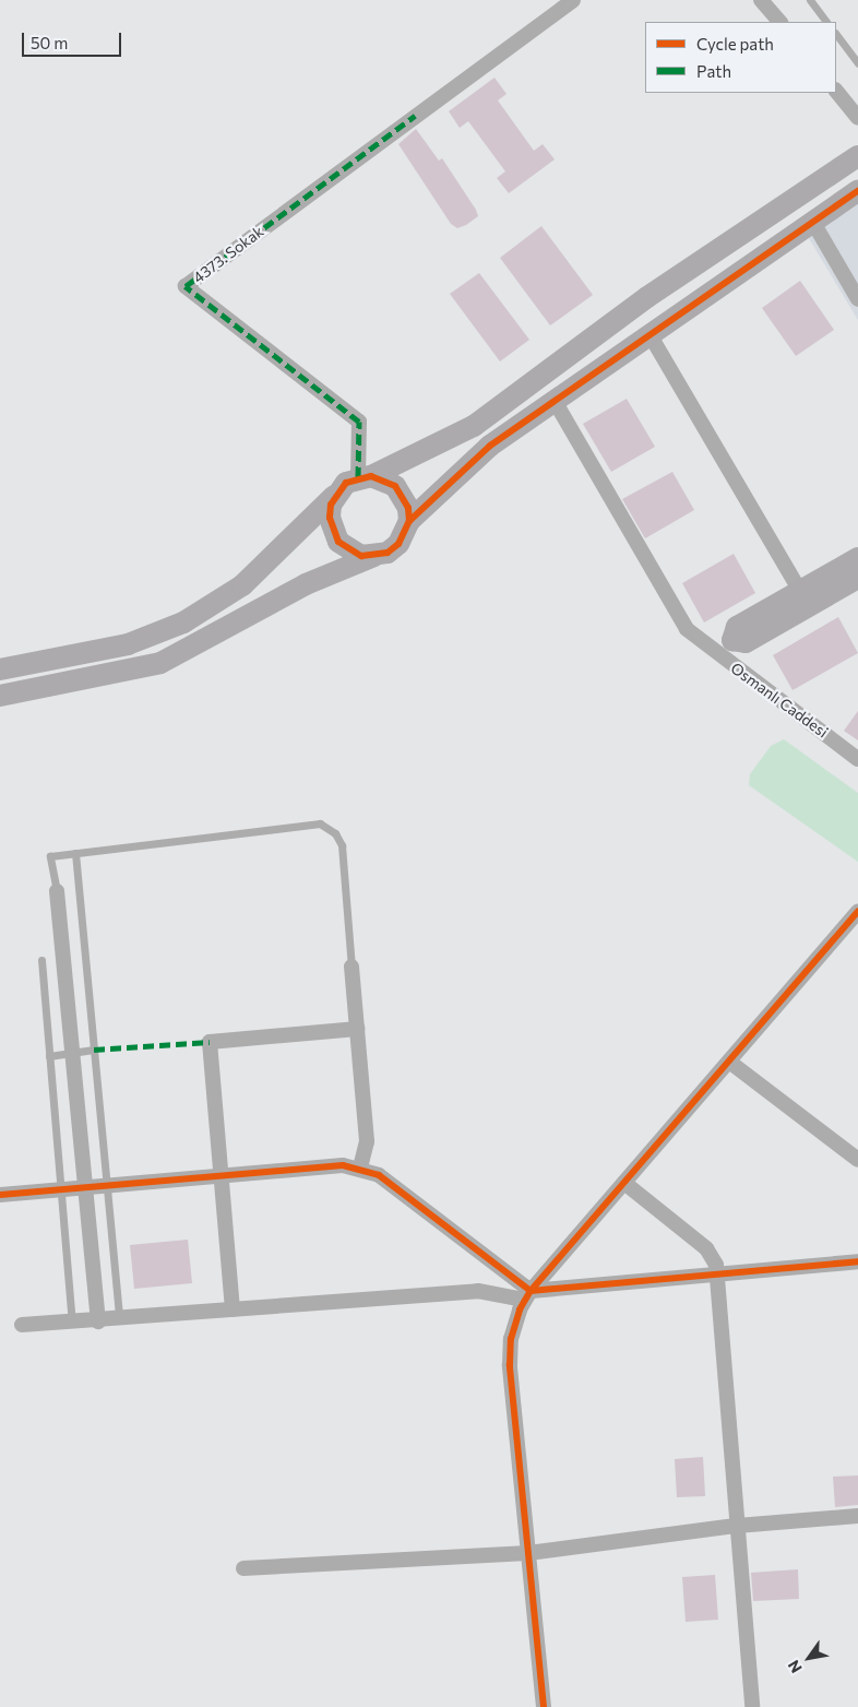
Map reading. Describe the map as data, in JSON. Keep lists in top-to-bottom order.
{
  "streets": {
    "street": ["4373. Sokak", "Osmanlı Caddesi"]
  },
  "legend": ["Cycle path", "Path"],
  "scale_bar": "50 m",
  "north": "bottom left"
}
